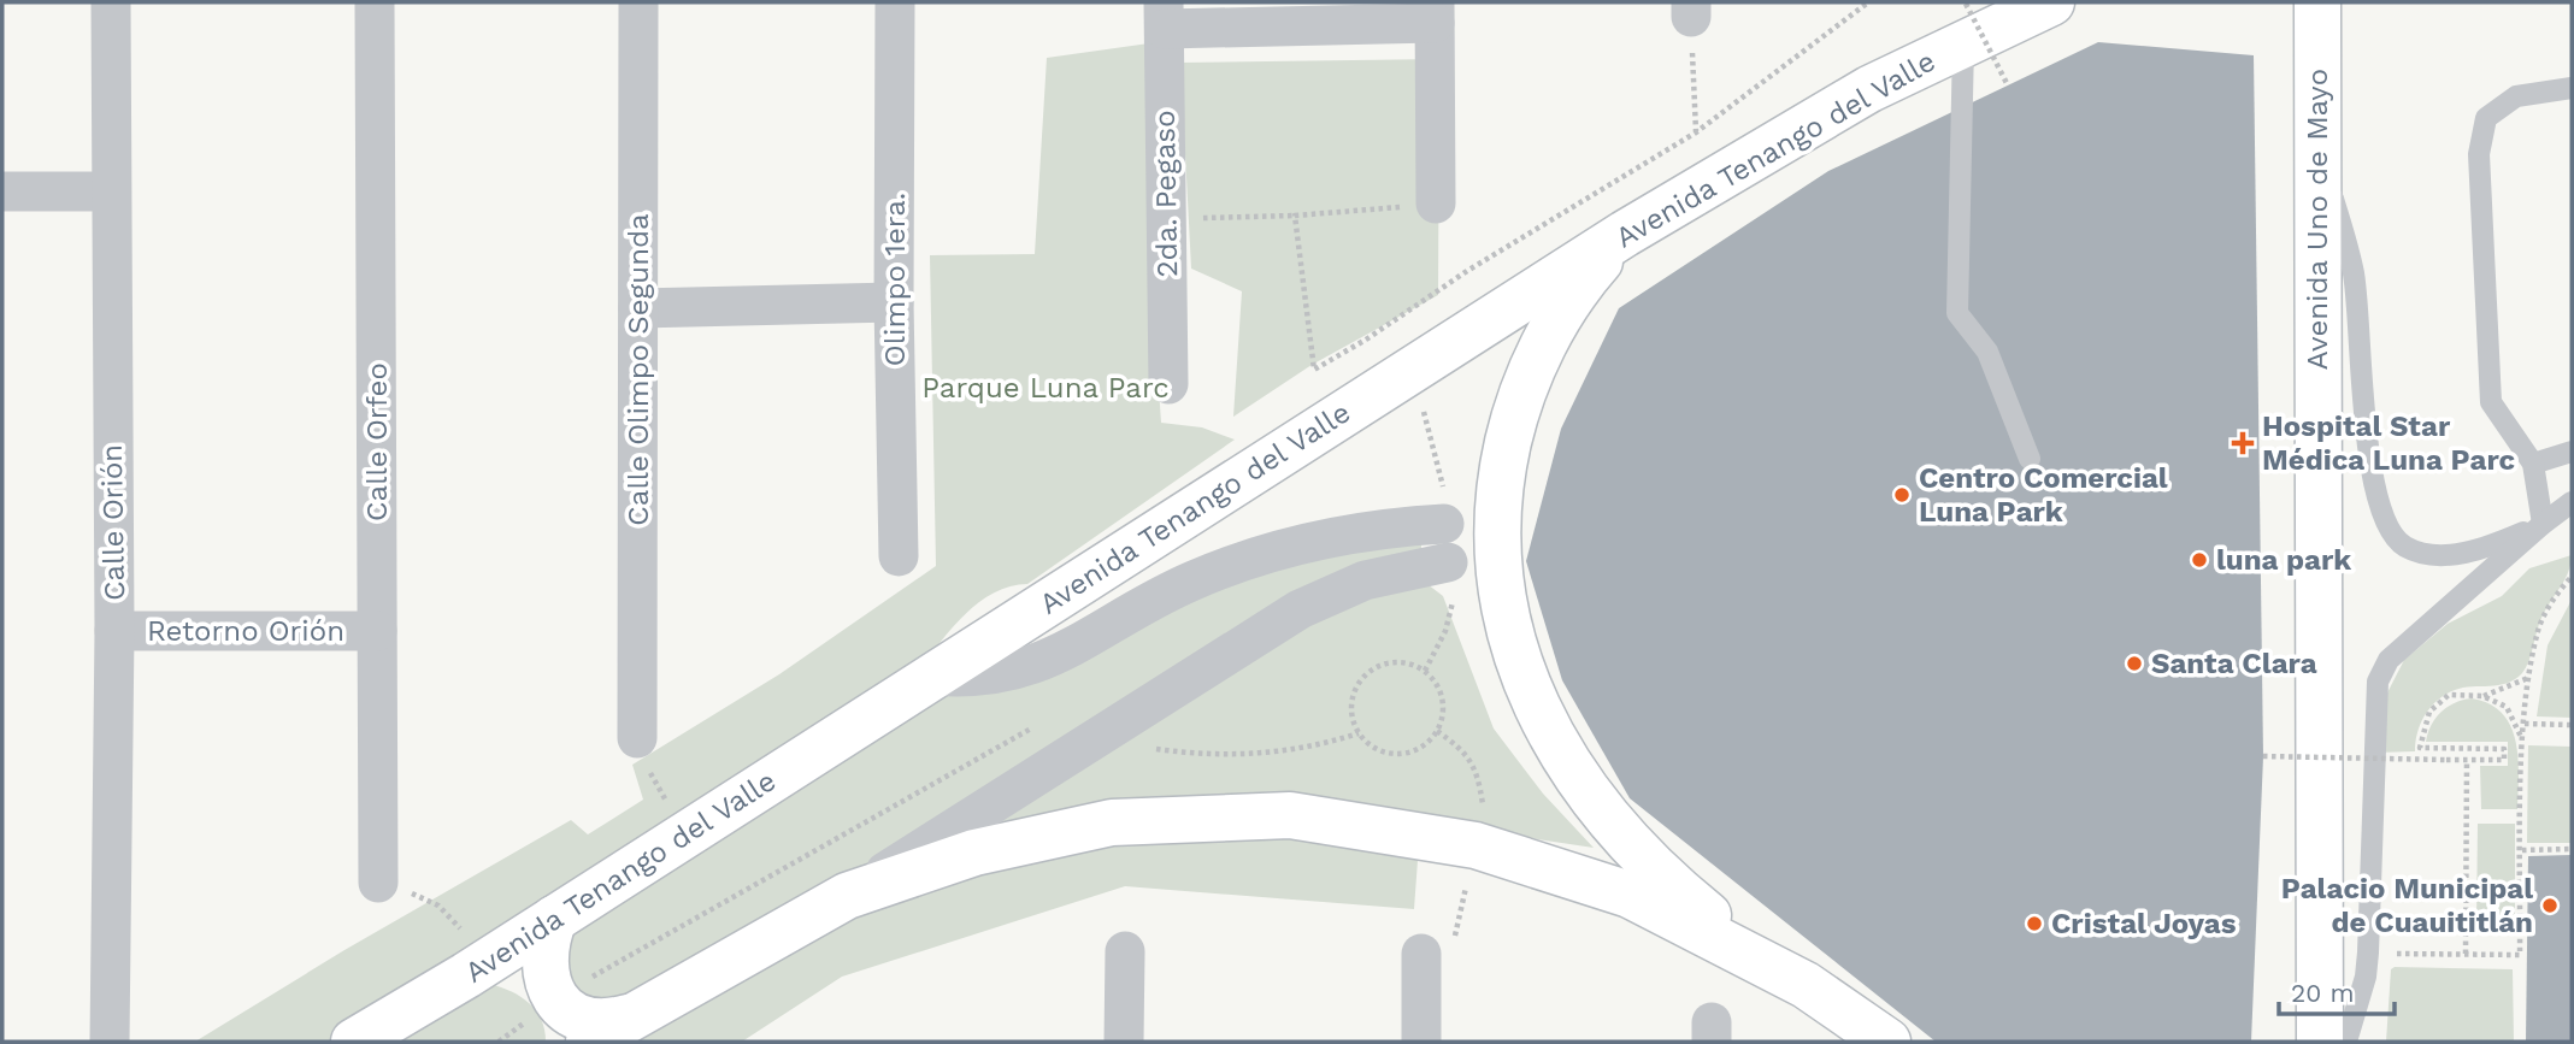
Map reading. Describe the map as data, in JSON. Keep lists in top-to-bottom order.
{
  "streets": {
    "main road": ["Avenida Tenango del Valle", "Avenida Uno de Mayo"],
    "street": [
      "2da. Pegaso",
      "Olimpo 1era.",
      "Calle Olimpo Segunda",
      "Calle Orfeo",
      "Calle Orión",
      "Retorno Orión"
    ]
  },
  "crossings": [
    ["Calle Orfeo", "Retorno Orión"],
    ["Calle Orión", "Retorno Orión"]
  ],
  "parks": ["Parque Luna Parc"],
  "places": {
    "health": ["Hospital Star Médica Luna Parc"],
    "other": [
      "Centro Comercial Luna Park",
      "luna park",
      "Santa Clara",
      "Palacio Municipal de Cuauititlán",
      "Cristal Joyas"
    ]
  },
  "scale_bar": "20 m"
}
